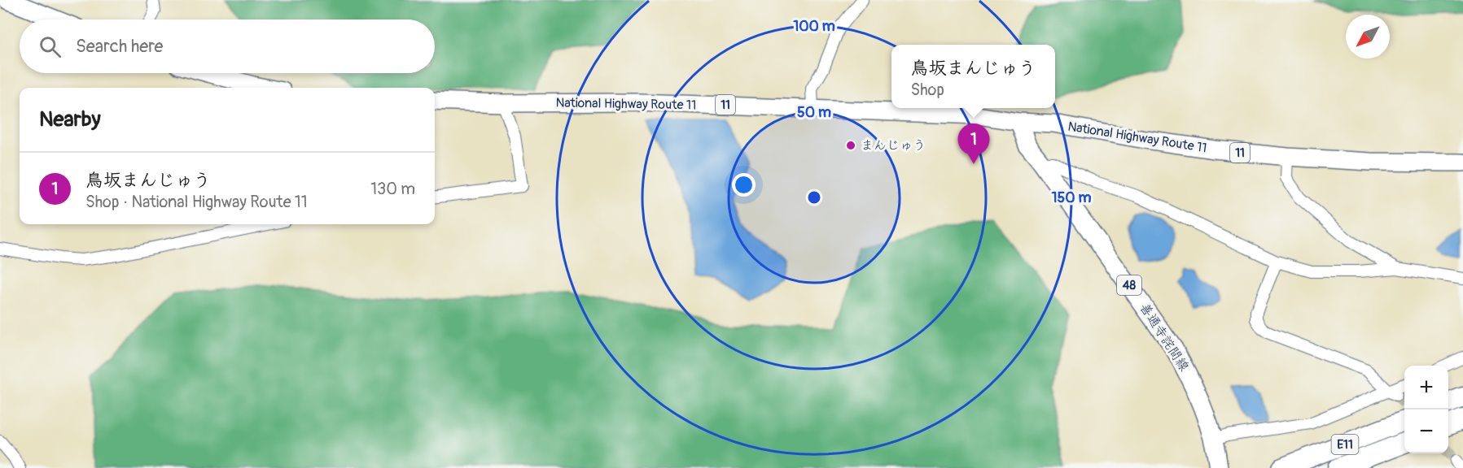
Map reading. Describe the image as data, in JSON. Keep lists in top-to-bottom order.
{
  "streets": {
    "highway": ["E11"],
    "main road": [
      "National Highway Route 11",
      "11",
      "48",
      "善通寺詫間線"
    ]
  },
  "crossings": [
    ["National Highway Route 11", "善通寺詫間線"]
  ],
  "places": ["まんじゅう"],
  "north": "bottom left",
  "page": {
    "search": "Search here",
    "popup": ["鳥坂まんじゅう", "Shop"],
    "heading": "Nearby",
    "pins": "1",
    "list": [
      {
        "mark": "1",
        "name": "鳥坂まんじゅう",
        "note": "Shop · National Highway Route 11",
        "value": "130 m"
      }
    ],
    "map_buttons": ["+", "−"]
  },
  "rings": ["100 m", "50 m", "150 m"]
}
